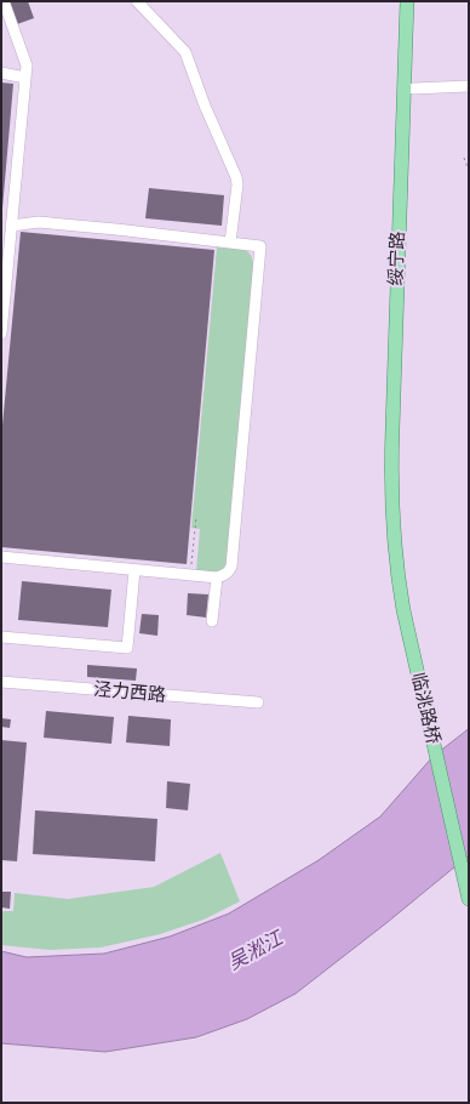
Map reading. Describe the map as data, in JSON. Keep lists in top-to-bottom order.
{
  "streets": {
    "main road": ["绥宁路", "临洮路桥"],
    "street": ["泾力西路"]
  },
  "crossings": [
    ["绥宁路", "临洮路桥"]
  ],
  "water": ["吴淞江"]
}
